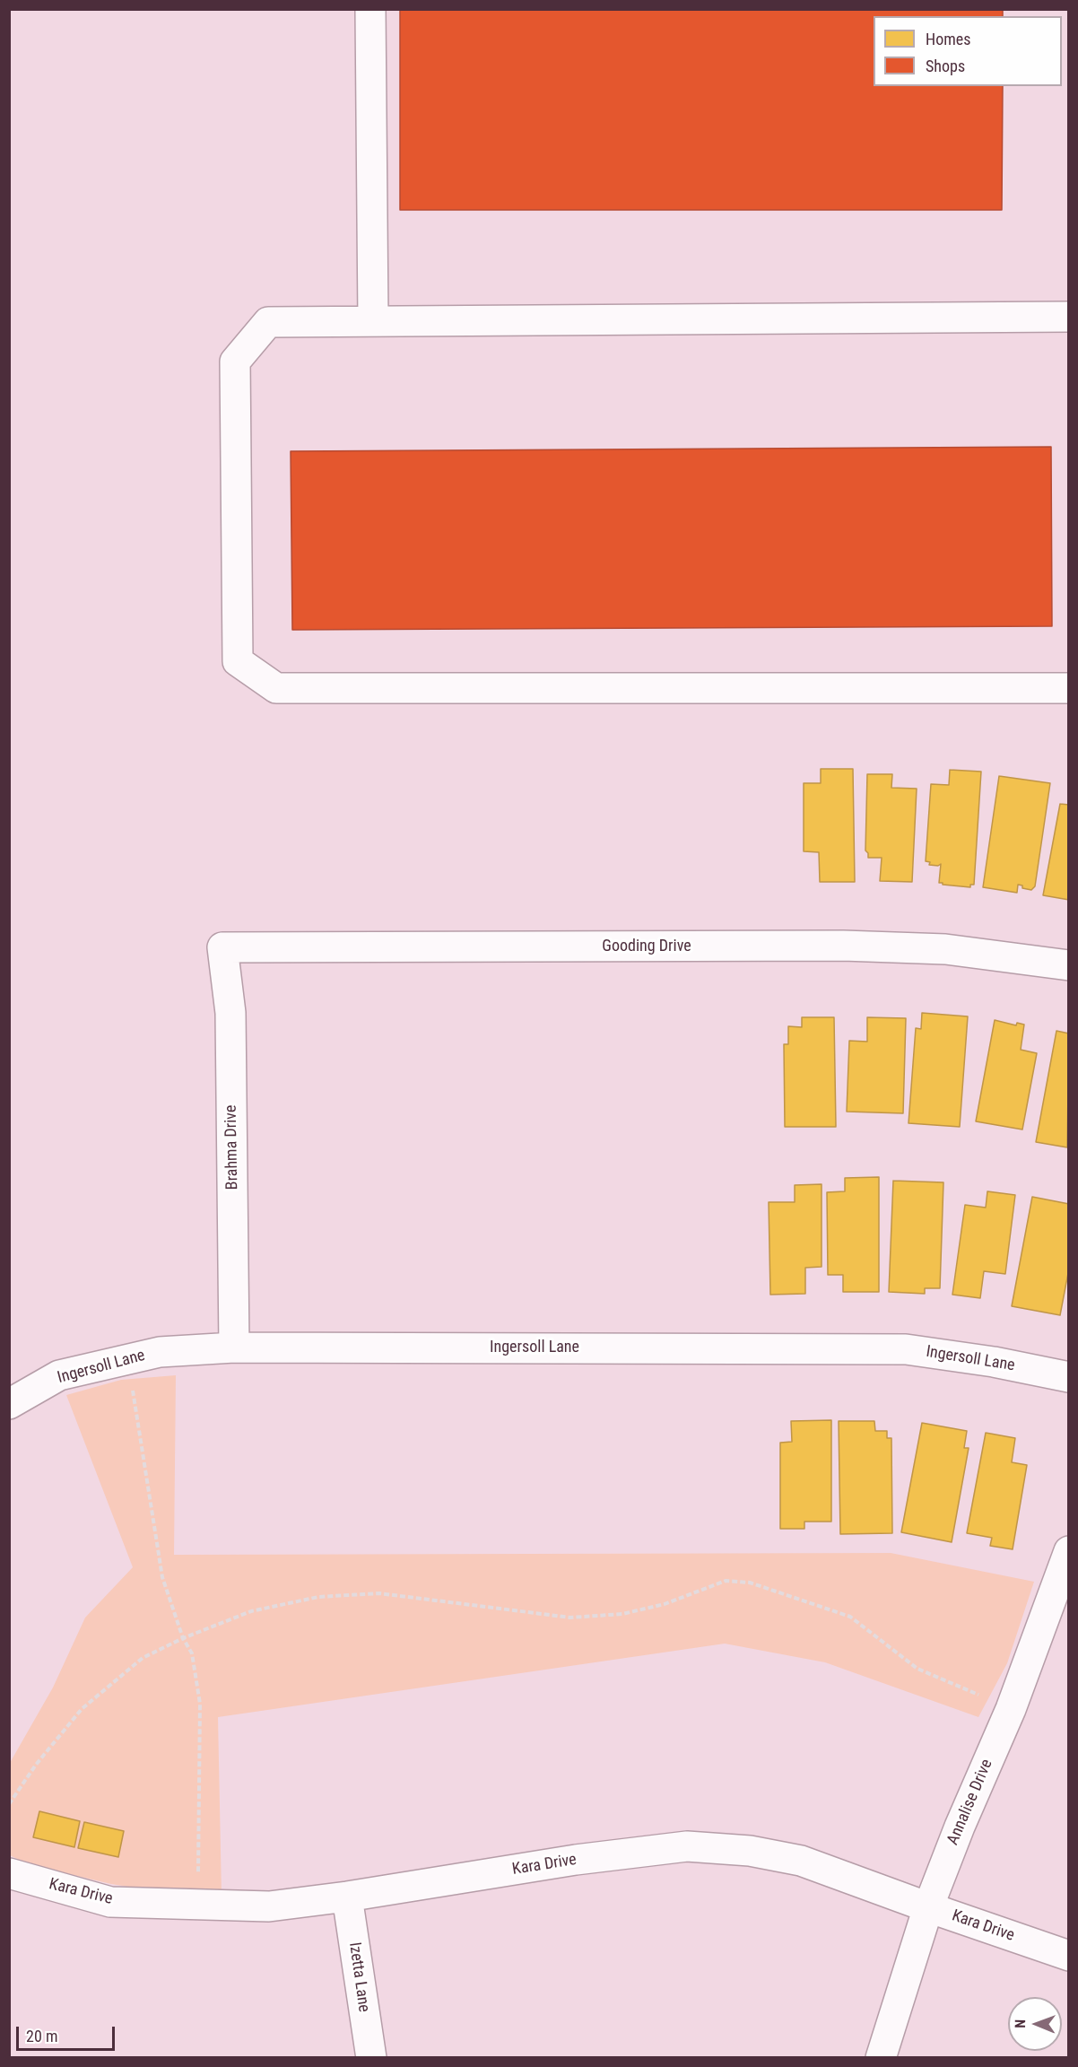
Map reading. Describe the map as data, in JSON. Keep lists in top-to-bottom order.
{
  "streets": {
    "street": [
      "Gooding Drive",
      "Brahma Drive",
      "Ingersoll Lane",
      "Annalise Drive",
      "Kara Drive",
      "Izetta Lane"
    ]
  },
  "crossings": [
    ["Gooding Drive", "Brahma Drive"],
    ["Brahma Drive", "Ingersoll Lane"],
    ["Annalise Drive", "Kara Drive"],
    ["Kara Drive", "Izetta Lane"]
  ],
  "legend": ["Homes", "Shops"],
  "scale_bar": "20 m",
  "north": "left"
}
